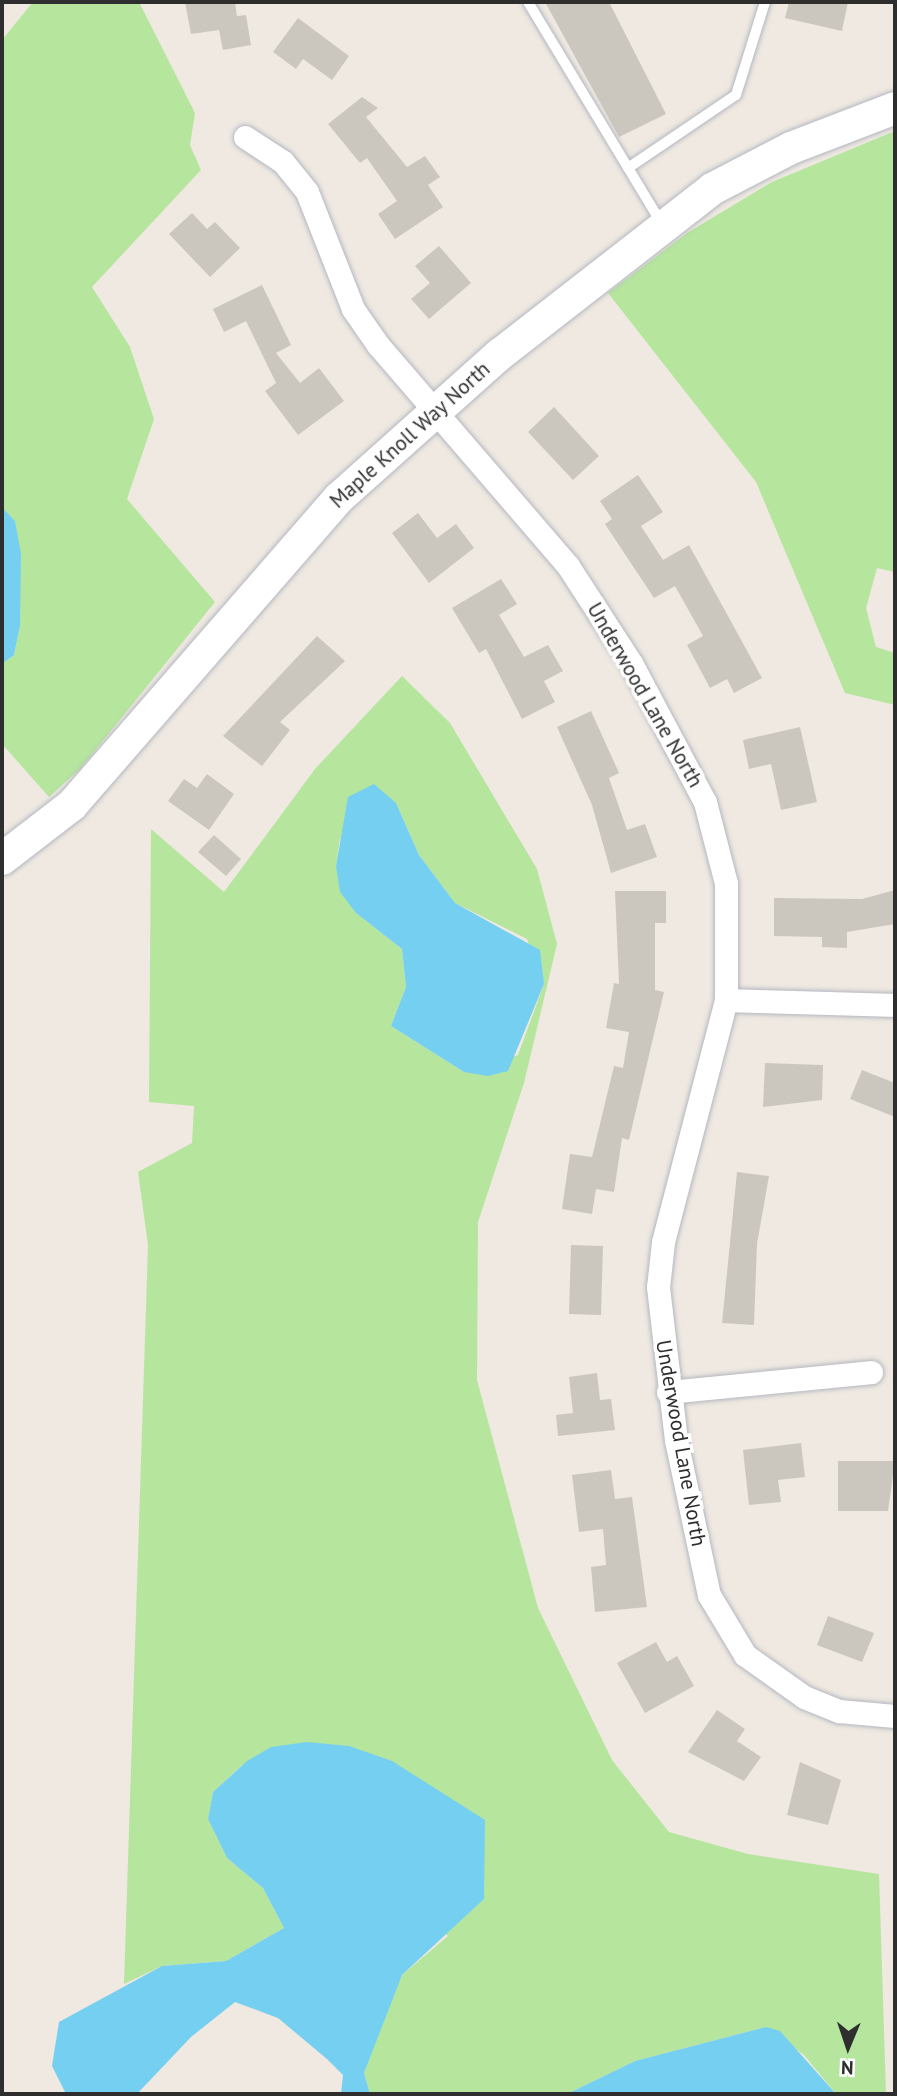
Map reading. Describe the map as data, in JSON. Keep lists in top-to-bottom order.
{
  "streets": {
    "street": ["Maple Knoll Way North", "Underwood Lane North"]
  },
  "crossings": [
    ["Maple Knoll Way North", "Underwood Lane North"]
  ],
  "north": "bottom"
}
